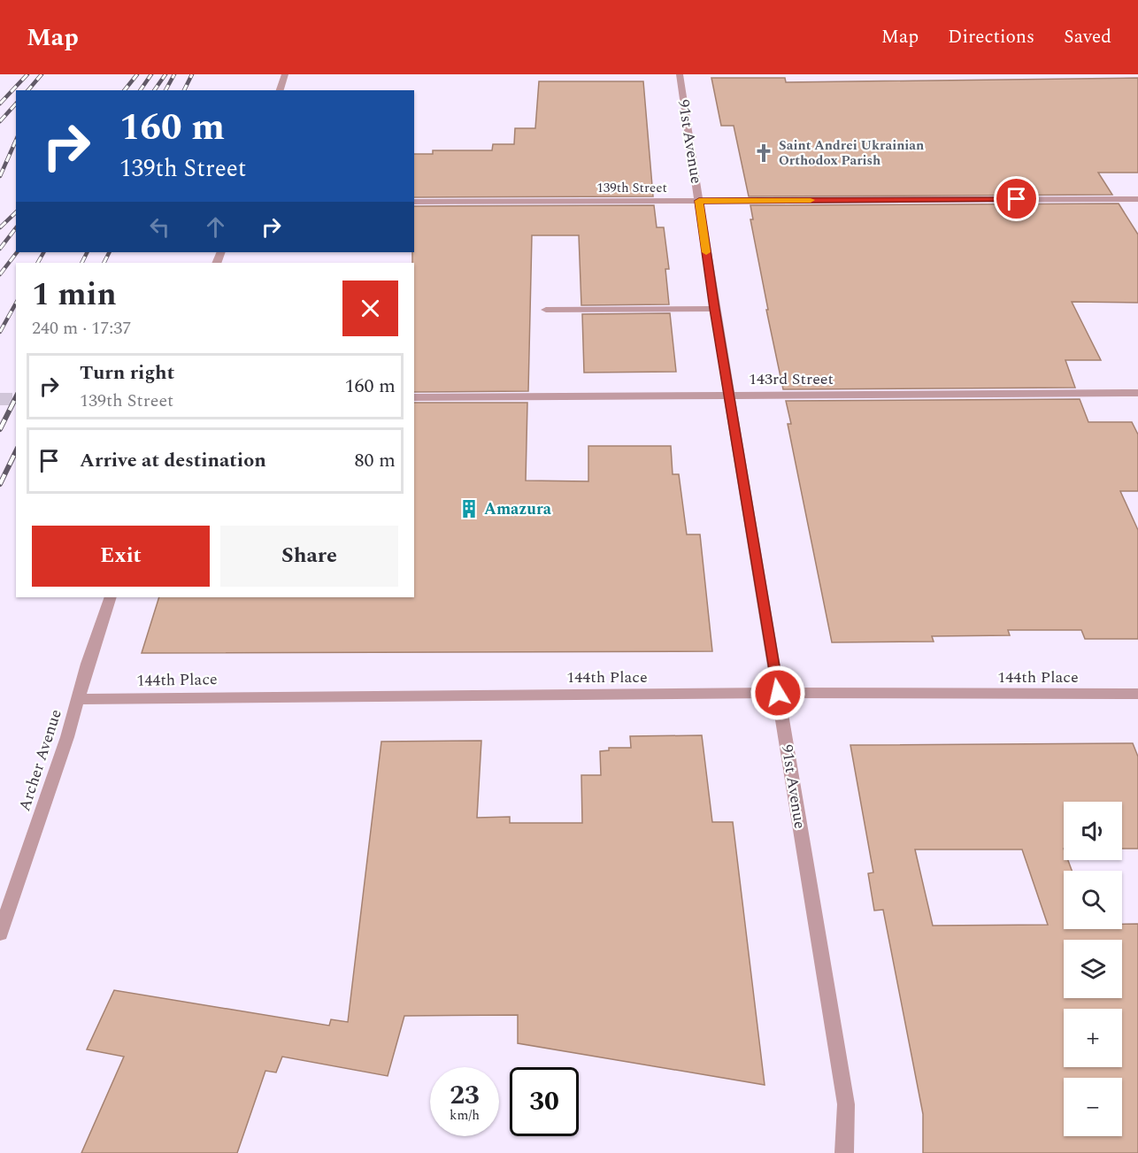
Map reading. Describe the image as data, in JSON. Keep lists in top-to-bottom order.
{
  "streets": {
    "street": [
      "91st Avenue",
      "139th Street",
      "143rd Street",
      "144th Place",
      "Archer Avenue"
    ]
  },
  "crossings": [
    ["91st Avenue", "139th Street"],
    ["91st Avenue", "143rd Street"],
    ["91st Avenue", "144th Place"],
    ["144th Place", "Archer Avenue"]
  ],
  "places": {
    "church": ["Saint Andrei Ukrainian Orthodox Parish"],
    "building": ["Amazura"]
  },
  "page": {
    "header": "Map",
    "nav": ["Map", "Directions", "Saved"],
    "turn": ["160 m", "139th Street"],
    "heading": ["1 min", "240 m · 17:37"],
    "list": [
      {
        "name": "Turn right",
        "note": "139th Street",
        "value": "160 m"
      },
      {
        "name": "Arrive at destination",
        "value": "80 m"
      }
    ],
    "buttons": ["Exit", "Share"],
    "map_buttons": ["+", "−"],
    "speed": "23 km/h",
    "limit": "30"
  }
}
